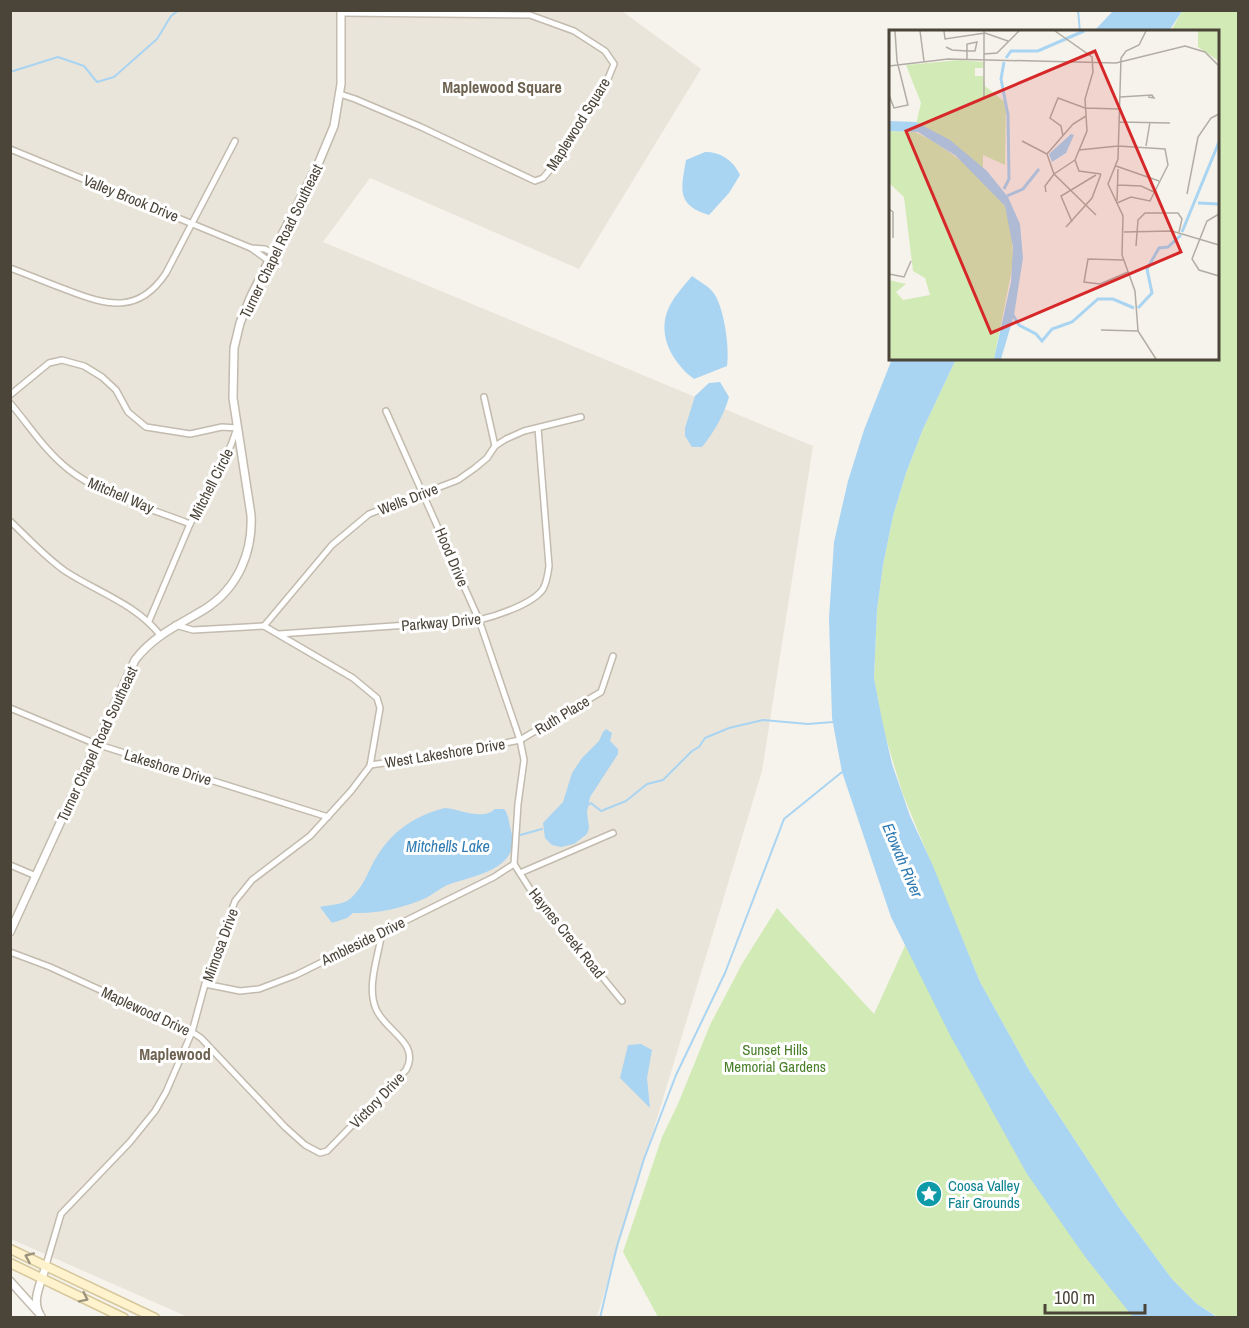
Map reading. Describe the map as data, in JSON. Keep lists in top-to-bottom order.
{
  "streets": {
    "street": [
      "Maplewood Square",
      "Valley Brook Drive",
      "Turner Chapel Road Southeast",
      "Mitchell Circle",
      "Mitchell Way",
      "Wells Drive",
      "Hood Drive",
      "Parkway Drive",
      "Ruth Place",
      "West Lakeshore Drive",
      "Lakeshore Drive",
      "Haynes Creek Road",
      "Ambleside Drive",
      "Mimosa Drive",
      "Maplewood Drive",
      "Victory Drive"
    ]
  },
  "crossings": [
    ["Maplewood Square", "Turner Chapel Road Southeast"],
    ["Valley Brook Drive", "Turner Chapel Road Southeast"],
    ["Turner Chapel Road Southeast", "Mitchell Circle"],
    ["Turner Chapel Road Southeast", "Lakeshore Drive"],
    ["Mitchell Circle", "Mitchell Way"],
    ["Wells Drive", "Hood Drive"],
    ["Wells Drive", "Parkway Drive"],
    ["Wells Drive", "Mimosa Drive"],
    ["Hood Drive", "Parkway Drive"],
    ["Hood Drive", "Ruth Place"],
    ["Hood Drive", "West Lakeshore Drive"],
    ["Parkway Drive", "Mimosa Drive"],
    ["Ruth Place", "West Lakeshore Drive"],
    ["West Lakeshore Drive", "Mimosa Drive"],
    ["Lakeshore Drive", "Mimosa Drive"],
    ["Haynes Creek Road", "Ambleside Drive"],
    ["Ambleside Drive", "Mimosa Drive"],
    ["Ambleside Drive", "Victory Drive"],
    ["Mimosa Drive", "Maplewood Drive"],
    ["Maplewood Drive", "Victory Drive"]
  ],
  "districts": ["Maplewood Square", "Maplewood"],
  "water": ["Mitchells Lake", "Etowah River"],
  "parks": ["Sunset Hills Memorial Gardens"],
  "places": {
    "place": ["Coosa Valley Fair Grounds"]
  },
  "scale_bar": "100 m"
}
